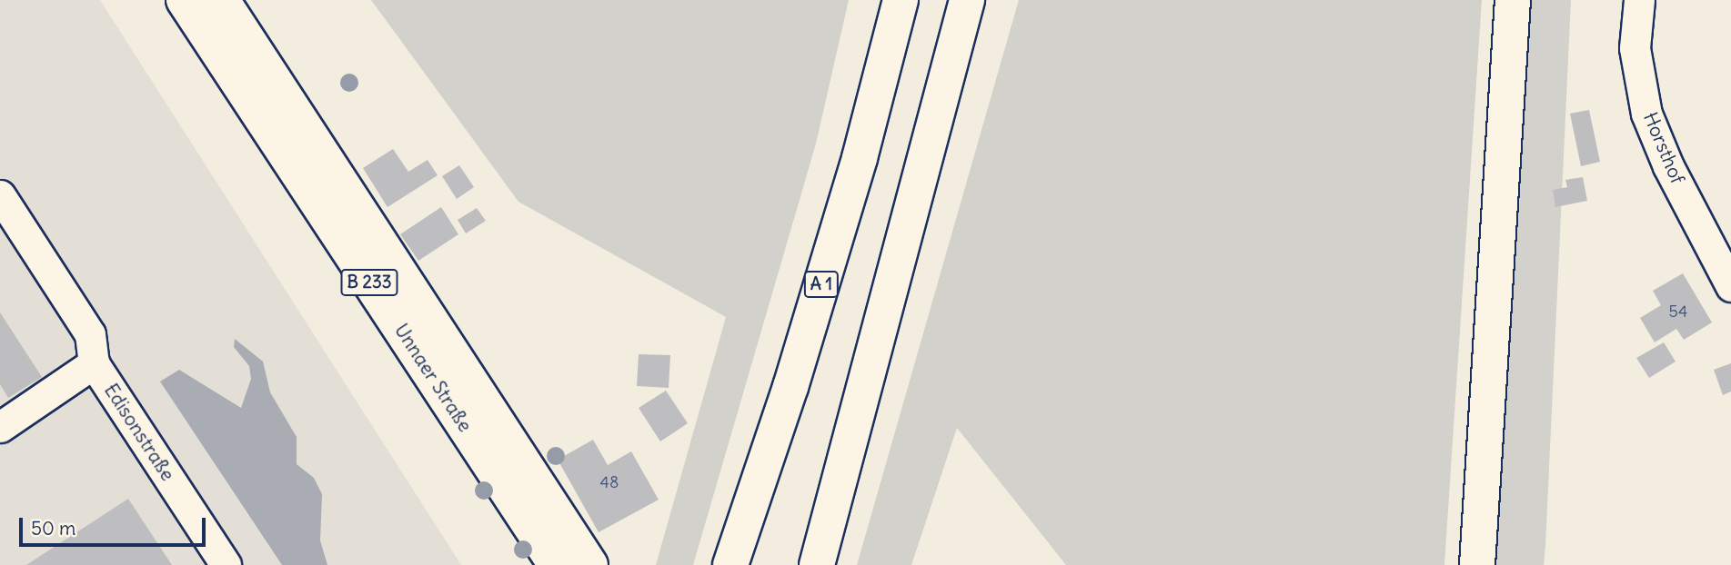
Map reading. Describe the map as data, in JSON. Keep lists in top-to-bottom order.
{
  "streets": {
    "main road": ["B 233", "A 1", "Unnaer Straße"],
    "street": ["Horsthof", "Edisonstraße"]
  },
  "house_numbers": ["54", "48"],
  "scale_bar": "50 m"
}
